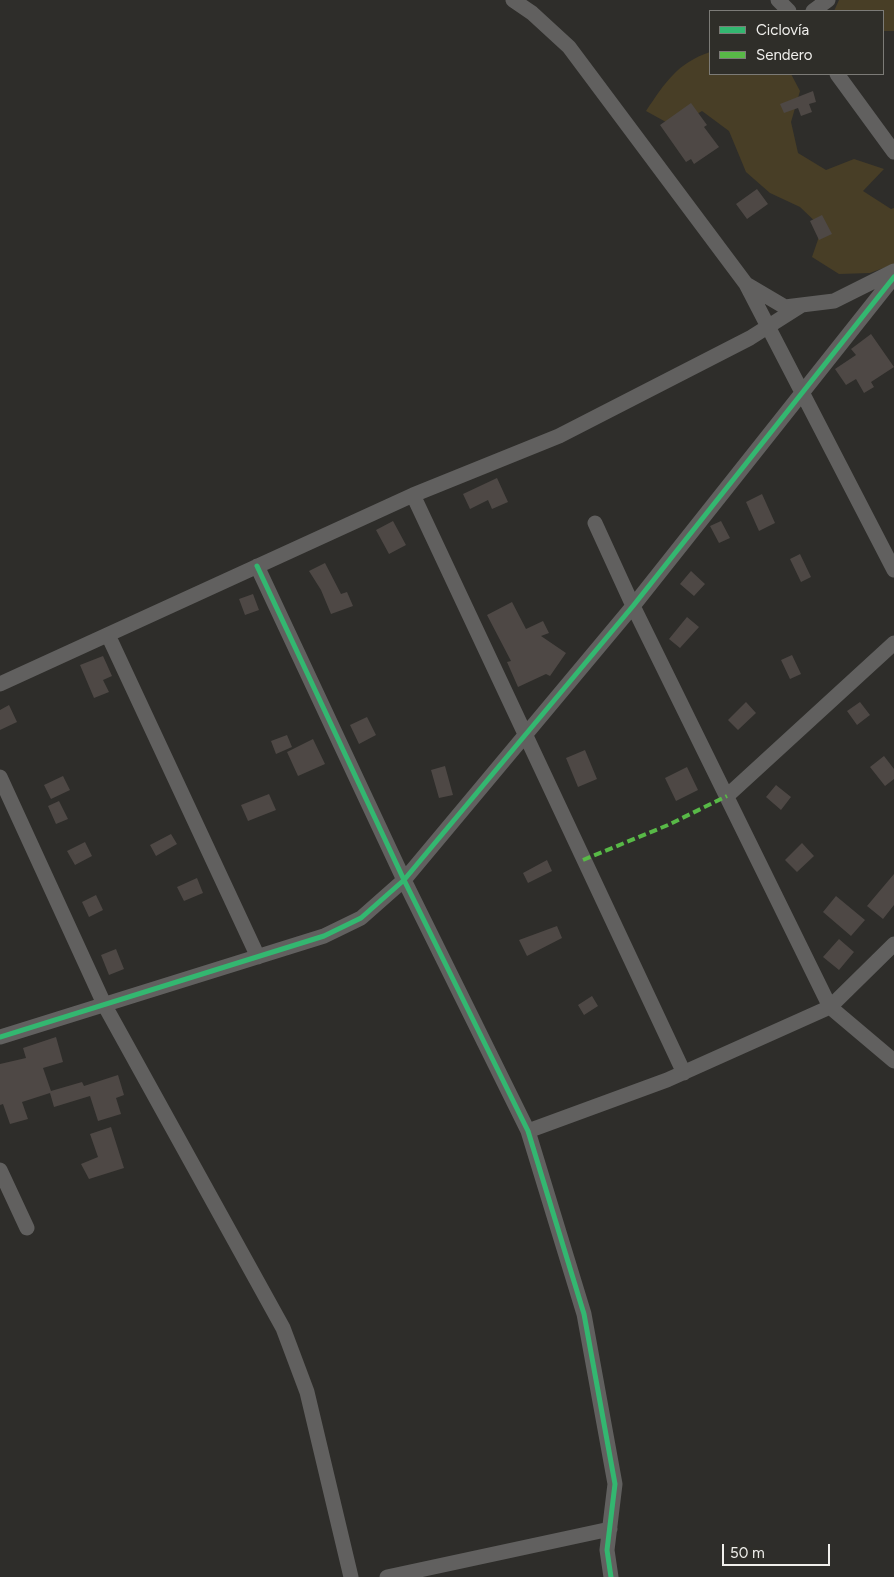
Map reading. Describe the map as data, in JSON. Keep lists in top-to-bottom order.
{
  "legend": ["Ciclovía", "Sendero"],
  "scale_bar": "50 m"
}
